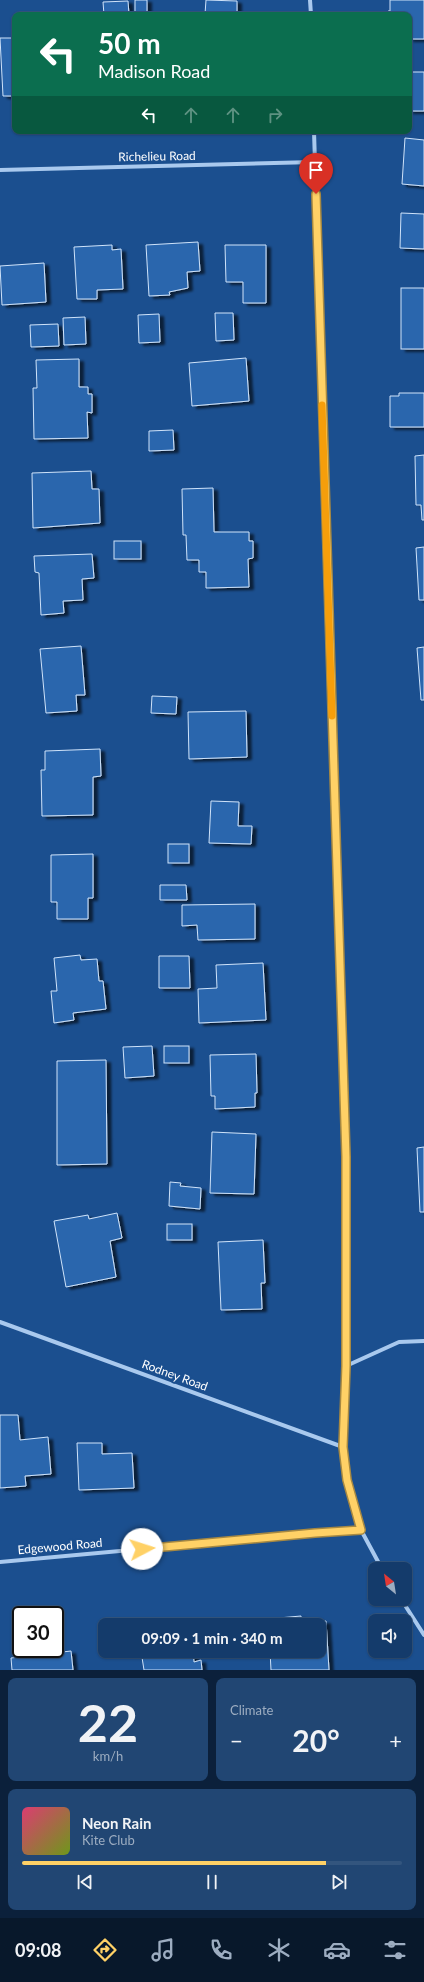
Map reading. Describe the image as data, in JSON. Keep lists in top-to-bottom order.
{
  "streets": {
    "street": ["Richelieu Road", "Rodney Road", "Edgewood Road"]
  },
  "north": "top left",
  "page": {
    "turn": ["50 m", "Madison Road"],
    "limit": "30",
    "trip": "09:09 · 1 min · 340 m",
    "tile": [
      ["22", "km/h"],
      "Climate"
    ],
    "heat": ["−", "20°", "+"],
    "song": ["Neon Rain", "Kite Club"],
    "tabs": "09:08"
  }
}
